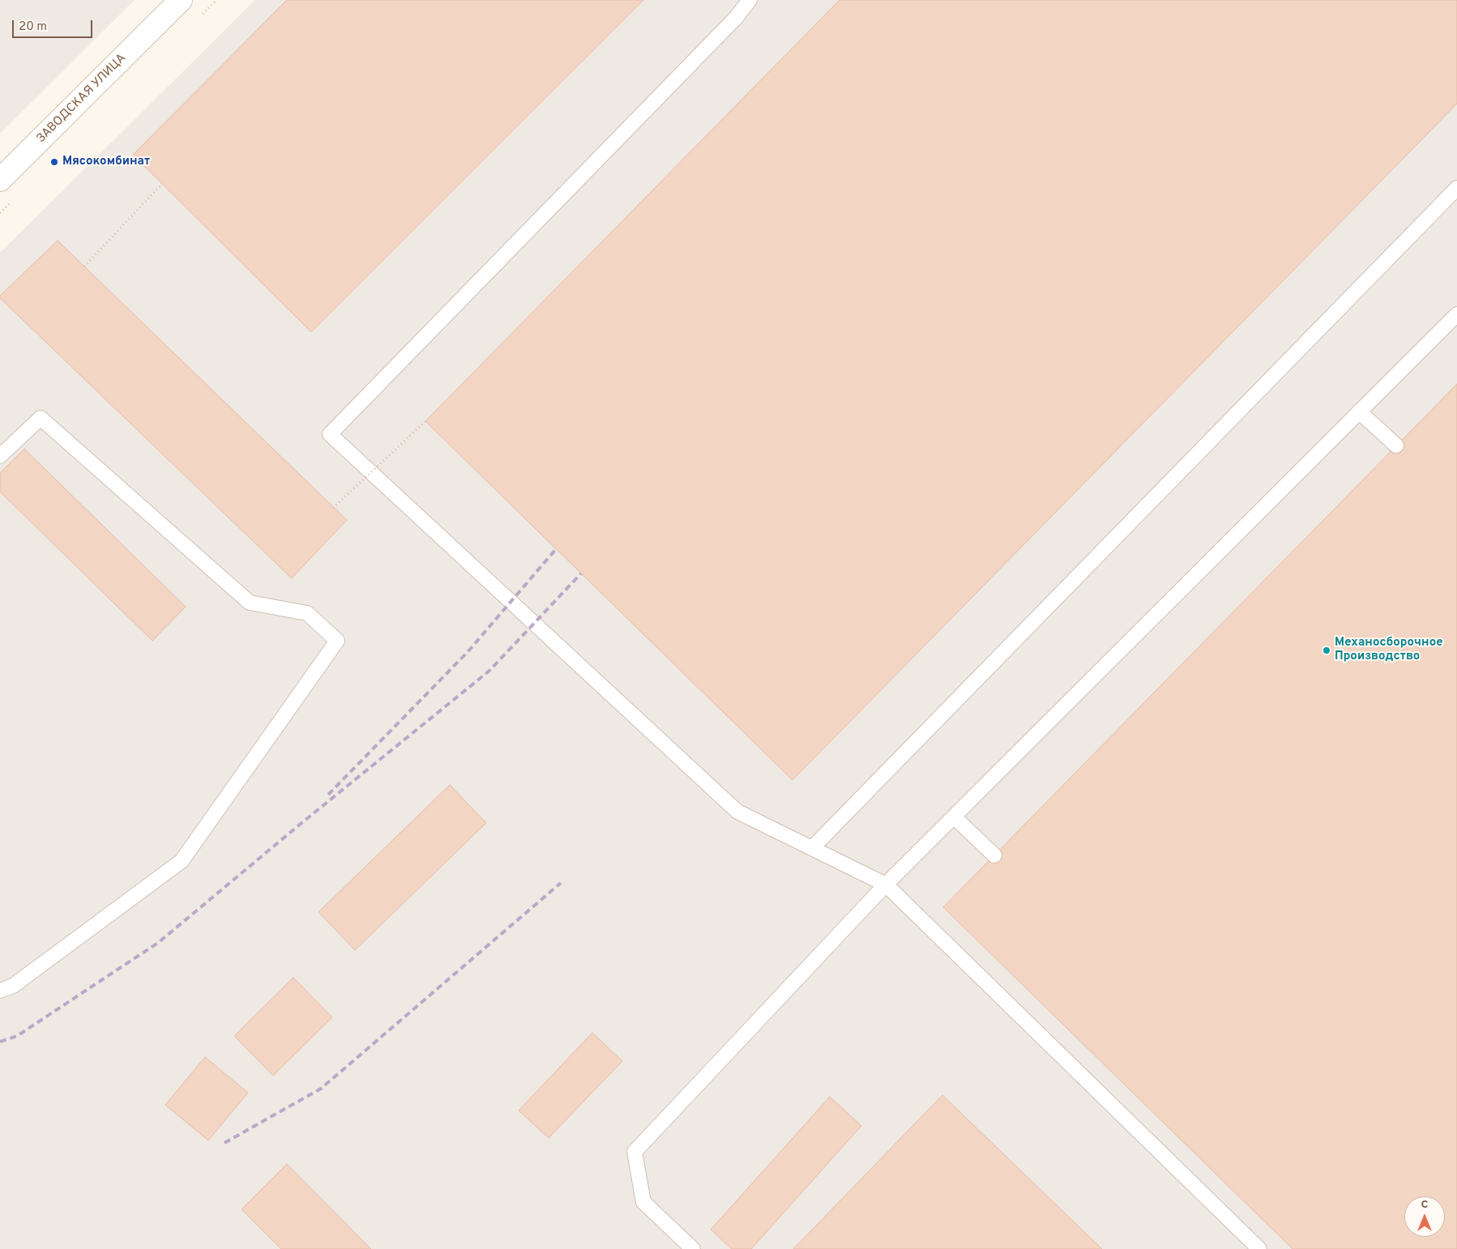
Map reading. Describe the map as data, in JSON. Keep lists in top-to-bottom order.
{
  "streets": {
    "main road": ["ЗАВОДСКАЯ УЛИЦА"]
  },
  "places": ["Мясокомбинат", "Механосборочное Производство"],
  "scale_bar": "20 m",
  "north": "top"
}
